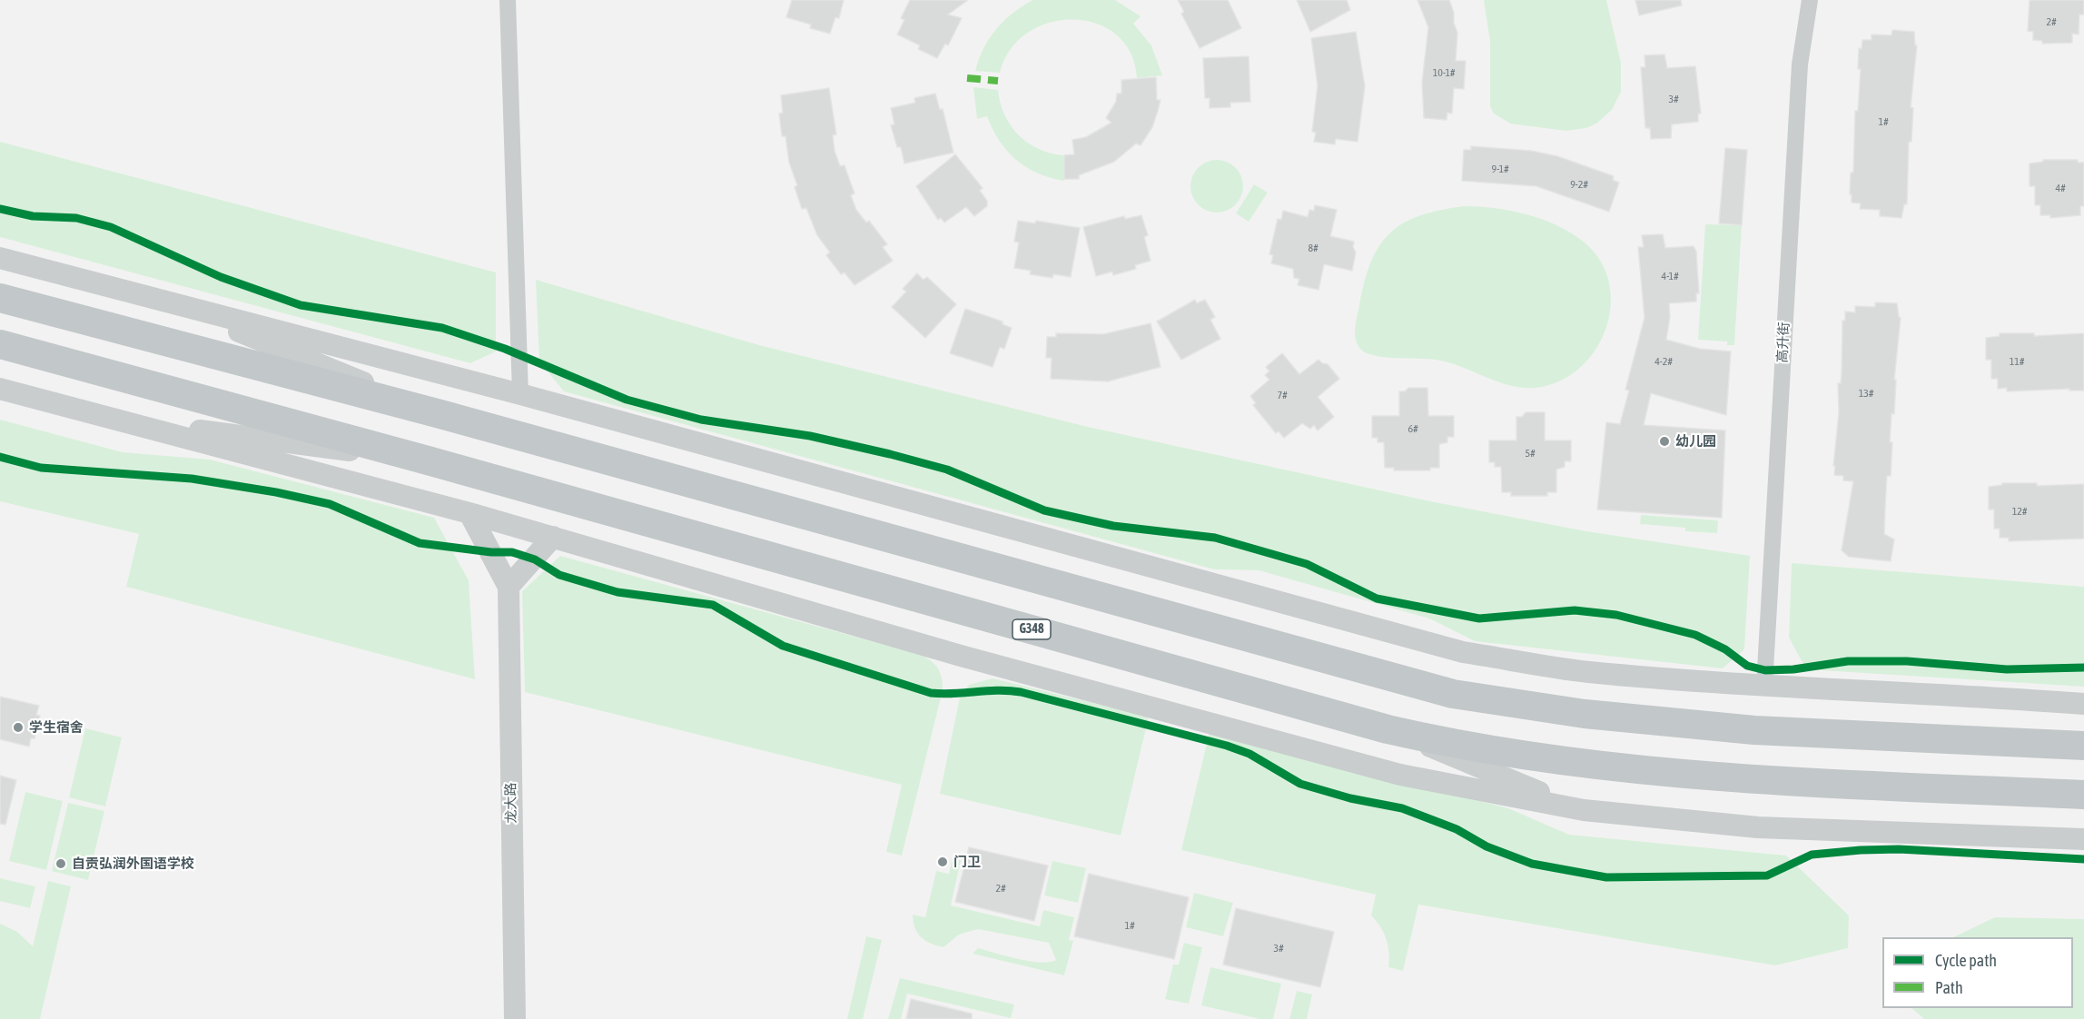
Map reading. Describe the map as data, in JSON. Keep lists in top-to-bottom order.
{
  "streets": {
    "highway": ["G348"],
    "street": ["高升街", "龙大路"]
  },
  "places": [
    "幼儿园",
    "学生宿舍",
    "门卫",
    "自贡弘润外国语学校"
  ],
  "house_numbers": [
    "2#",
    "10-1#",
    "3#",
    "1#",
    "9-1#",
    "9-2#",
    "4#",
    "8#",
    "4-1#",
    "4-2#",
    "11#",
    "13#",
    "7#",
    "6#",
    "5#",
    "12#",
    "2#",
    "1#",
    "3#"
  ],
  "legend": ["Cycle path", "Path"]
}
